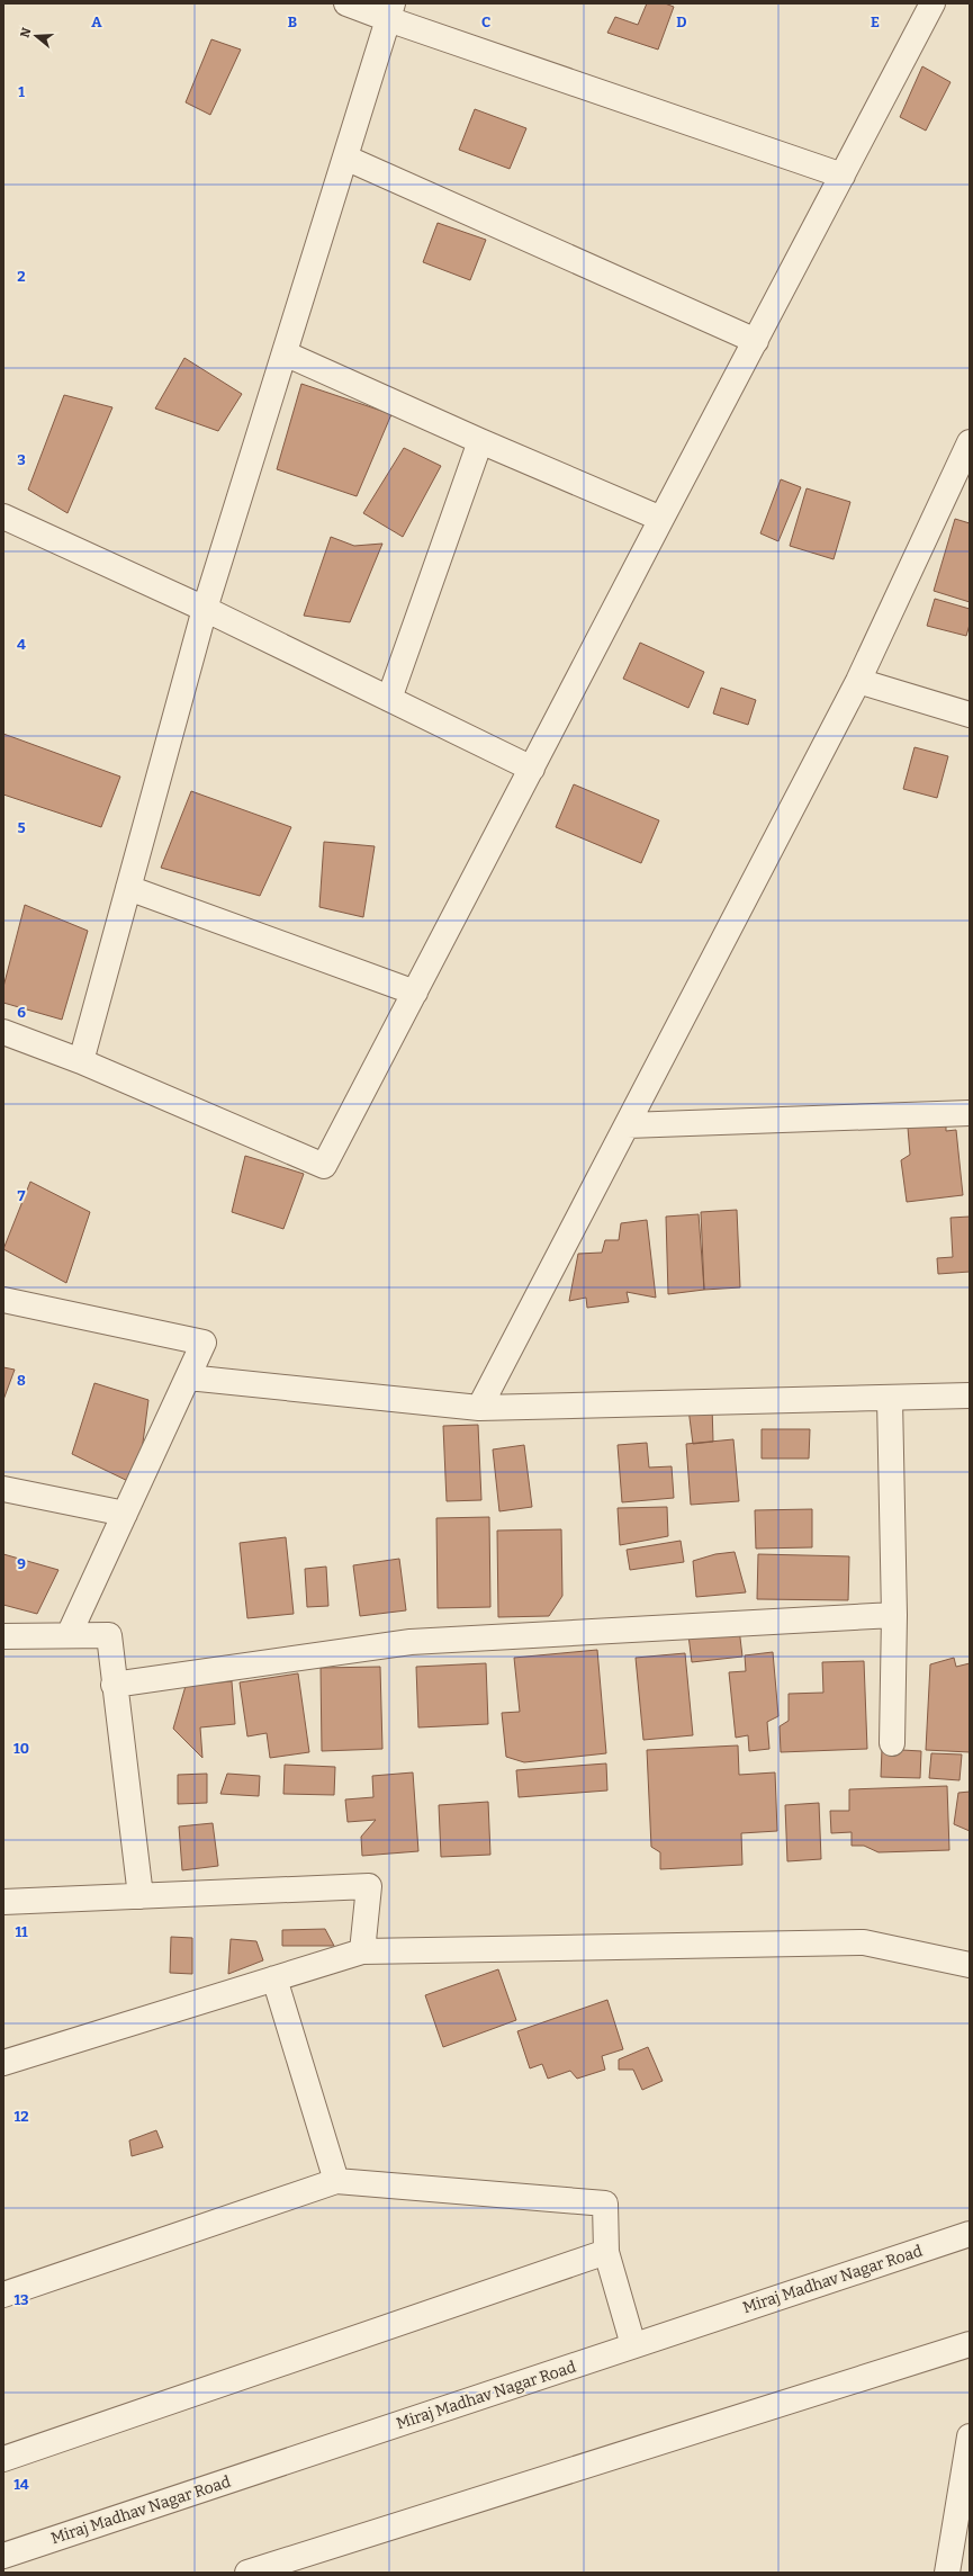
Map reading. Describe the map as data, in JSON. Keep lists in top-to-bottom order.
{
  "streets": {
    "street": ["Miraj Madhav Nagar Road"]
  },
  "north": "left",
  "grid": {
    "columns": [
      "A",
      "B",
      "C",
      "D",
      "E"
    ],
    "rows": [
      "1",
      "2",
      "3",
      "4",
      "5",
      "6",
      "7",
      "8",
      "9",
      "10",
      "11",
      "12",
      "13",
      "14"
    ]
  }
}
